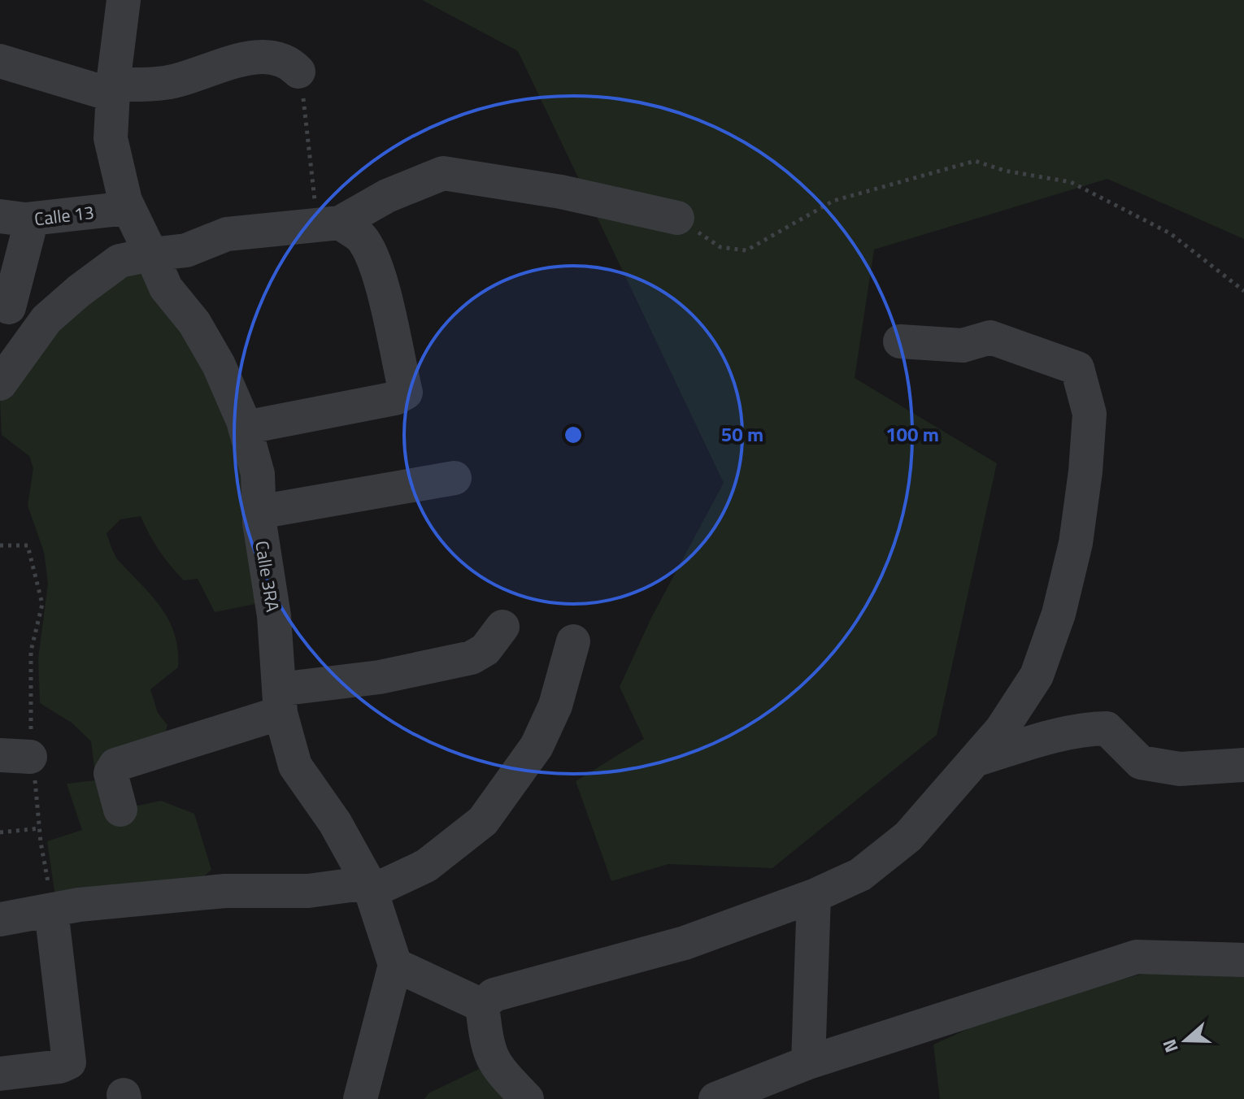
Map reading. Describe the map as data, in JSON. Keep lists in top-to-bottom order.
{
  "streets": {
    "street": ["Calle 13", "Calle 3RA"]
  },
  "crossings": [
    ["Calle 13", "Calle 3RA"]
  ],
  "north": "left",
  "rings": ["50 m", "100 m"]
}
